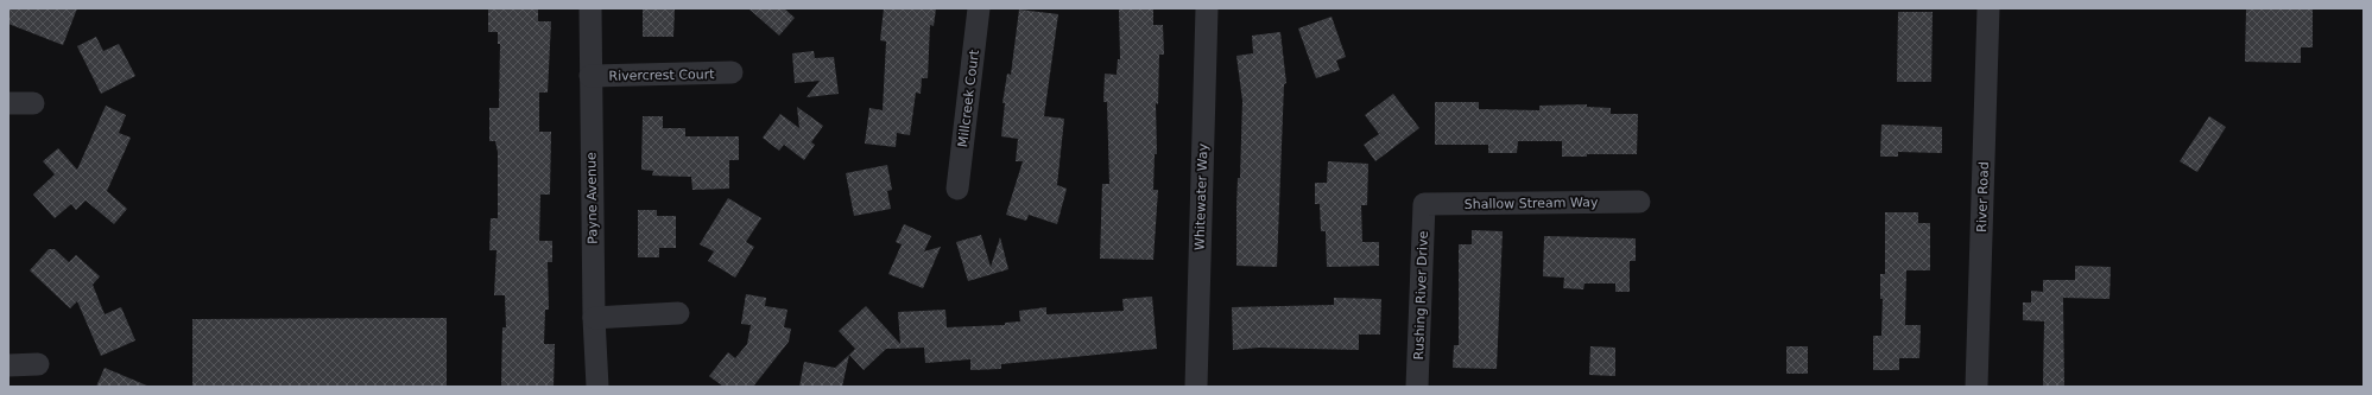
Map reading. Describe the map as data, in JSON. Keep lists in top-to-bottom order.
{
  "streets": {
    "street": [
      "Rivercrest Court",
      "Millcreek Court",
      "Whitewater Way",
      "River Road",
      "Payne Avenue",
      "Shallow Stream Way",
      "Rushing River Drive"
    ]
  },
  "crossings": [
    ["Rivercrest Court", "Payne Avenue"],
    ["Shallow Stream Way", "Rushing River Drive"]
  ]
}
